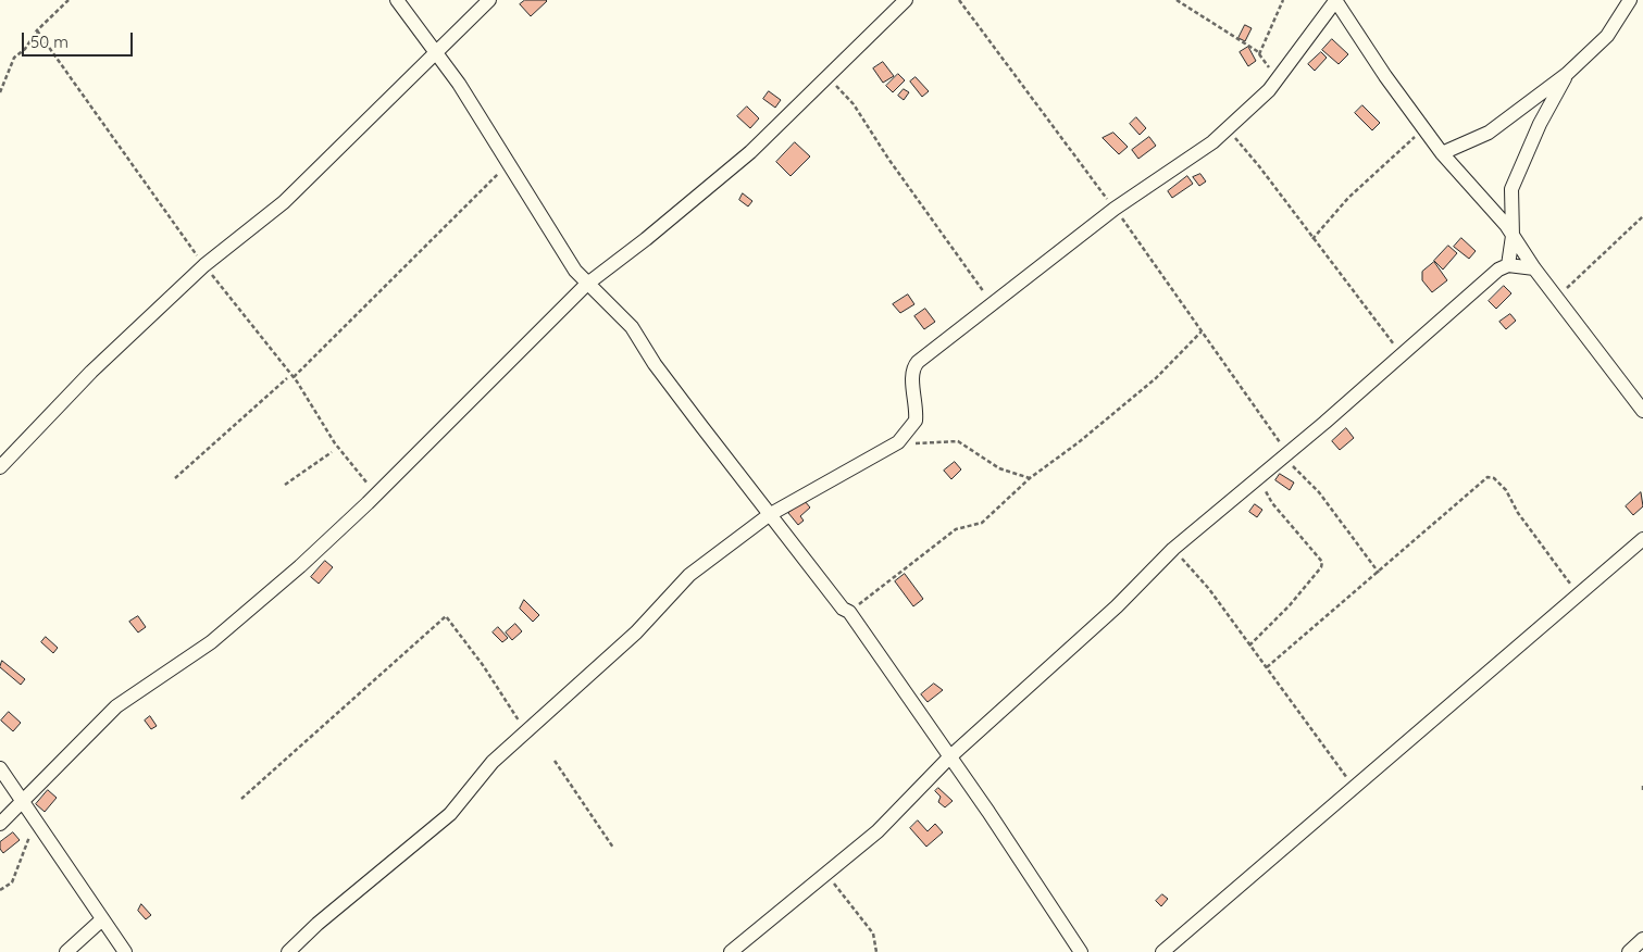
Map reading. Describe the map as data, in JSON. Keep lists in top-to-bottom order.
{
  "scale_bar": "50 m"
}
